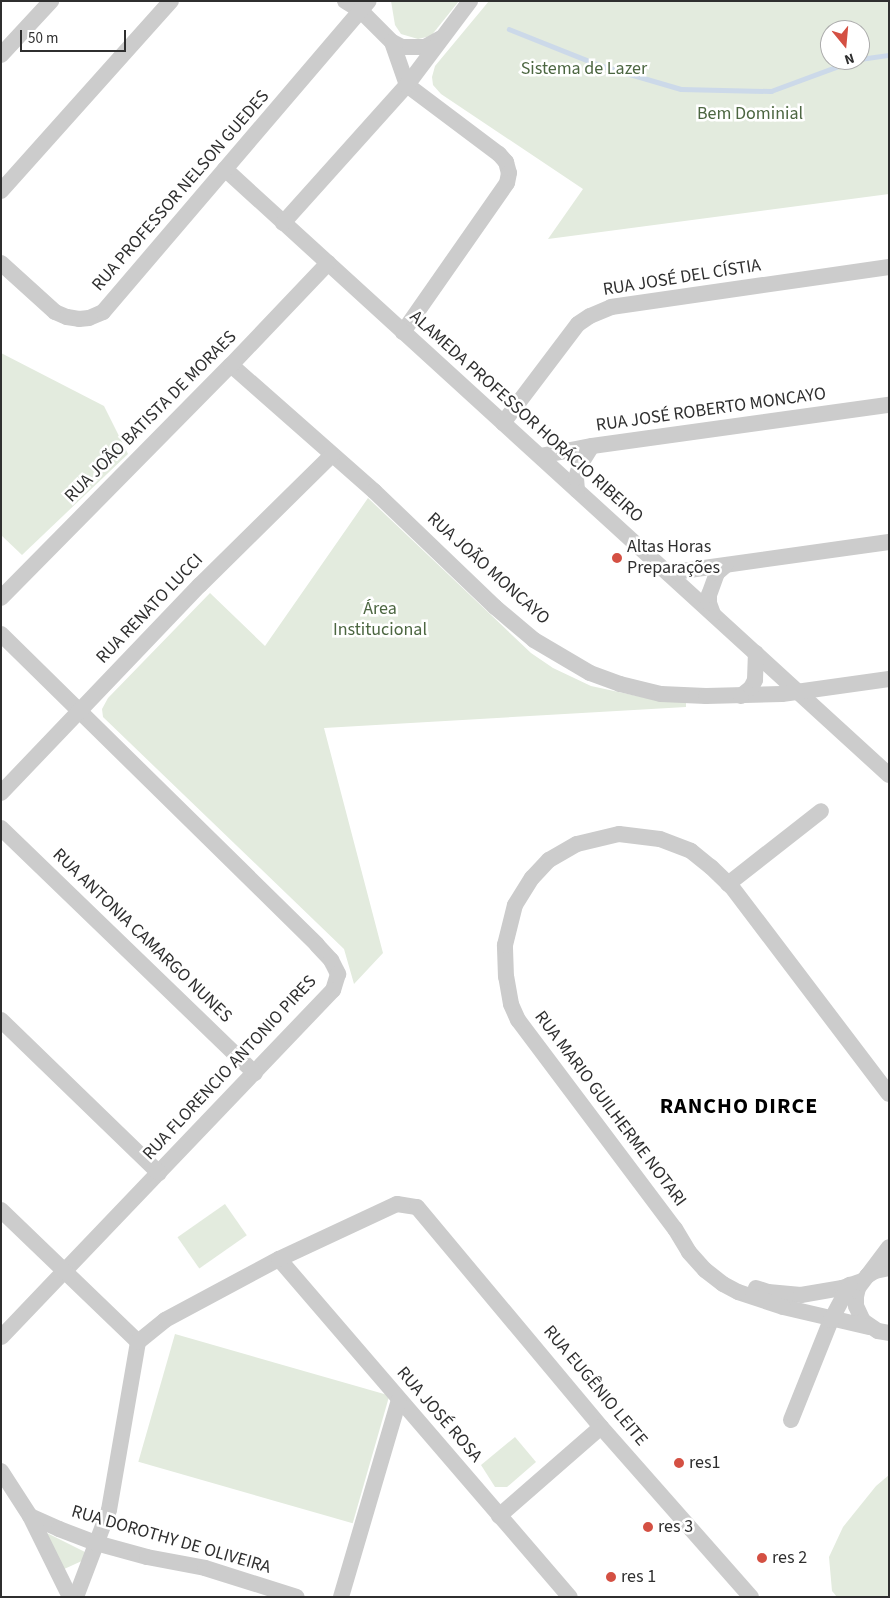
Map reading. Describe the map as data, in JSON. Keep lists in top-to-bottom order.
{
  "streets": {
    "street": [
      "RUA PROFESSOR NELSON GUEDES",
      "RUA JOSÉ DEL CÍSTIA",
      "RUA JOSÉ ROBERTO MONCAYO",
      "RUA JOÃO BATISTA DE MORAES",
      "ALAMEDA PROFESSOR HORÁCIO RIBEIRO",
      "RUA JOÃO MONCAYO",
      "RUA RENATO LUCCI",
      "RUA ANTONIA CAMARGO NUNES",
      "RUA FLORENCIO ANTONIO PIRES",
      "RUA MARIO GUILHERME NOTARI",
      "RUA EUGÊNIO LEITE",
      "RUA JOSÉ ROSA",
      "RUA DOROTHY DE OLIVEIRA"
    ]
  },
  "crossings": [
    ["RUA PROFESSOR NELSON GUEDES", "ALAMEDA PROFESSOR HORÁCIO RIBEIRO"],
    ["RUA JOSÉ DEL CÍSTIA", "ALAMEDA PROFESSOR HORÁCIO RIBEIRO"],
    ["RUA JOSÉ ROBERTO MONCAYO", "ALAMEDA PROFESSOR HORÁCIO RIBEIRO"],
    ["RUA JOÃO BATISTA DE MORAES", "ALAMEDA PROFESSOR HORÁCIO RIBEIRO"],
    ["RUA JOÃO BATISTA DE MORAES", "RUA JOÃO MONCAYO"],
    ["ALAMEDA PROFESSOR HORÁCIO RIBEIRO", "RUA JOÃO MONCAYO"],
    ["RUA JOÃO MONCAYO", "RUA RENATO LUCCI"],
    ["RUA RENATO LUCCI", "RUA FLORENCIO ANTONIO PIRES"],
    ["RUA ANTONIA CAMARGO NUNES", "RUA FLORENCIO ANTONIO PIRES"],
    ["RUA EUGÊNIO LEITE", "RUA JOSÉ ROSA"]
  ],
  "districts": ["RANCHO DIRCE"],
  "parks": ["Sistema de Lazer", "Bem Dominial", "Área Institucional"],
  "places": [
    "Altas Horas Preparações",
    "res1",
    "res 3",
    "res 2",
    "res 1"
  ],
  "scale_bar": "50 m",
  "north": "bottom"
}
